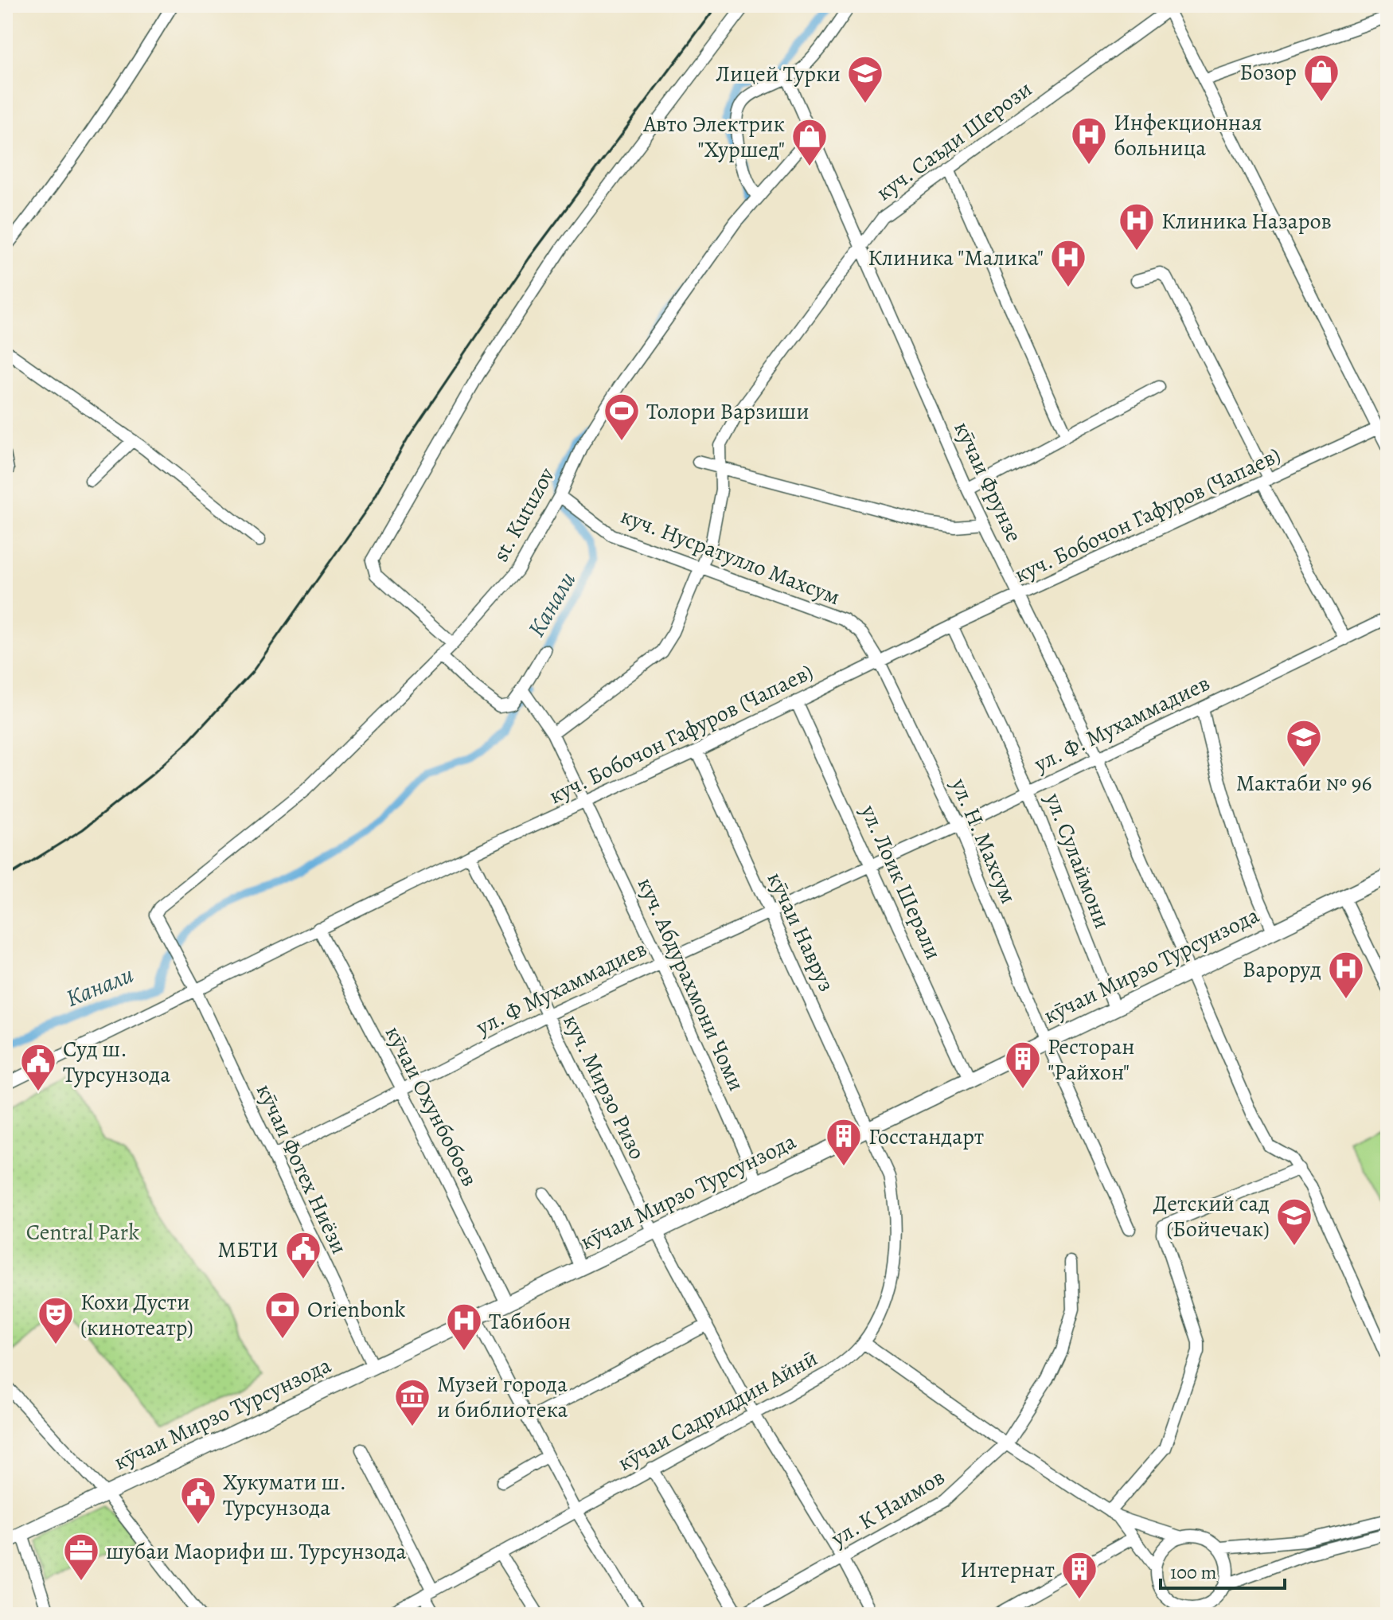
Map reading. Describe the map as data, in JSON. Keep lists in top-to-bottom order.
{
  "streets": {
    "main road": ["кӯчаи Мирзо Турсунзода"],
    "street": [
      "куч. Саъди Шерози",
      "кӯчаи Фрунзе",
      "st. Kutuzov",
      "куч. Бобочон Гафуров (Чапаев)",
      "куч. Нусратулло Махсум",
      "ул. Ф. Мухаммадиев",
      "ул. Н. Махсум",
      "ул. Сулаймони",
      "ул. Лоик Шерали",
      "кӯчаи Навруз",
      "куч. Абдурахмони Чоми",
      "ул. Ф Мухаммадиев",
      "куч. Мирзо Ризо",
      "кӯчаи Охунбобоев",
      "кӯчаи Фотех Ниёзи",
      "кӯчаи Садриддин Айнӣ",
      "ул. К Наимов"
    ]
  },
  "crossings": [
    ["куч. Саъди Шерози", "кӯчаи Фрунзе"],
    ["куч. Саъди Шерози", "куч. Нусратулло Махсум"],
    ["куч. Саъди Шерози", "куч. Абдурахмони Чоми"],
    ["кӯчаи Фрунзе", "st. Kutuzov"],
    ["кӯчаи Фрунзе", "куч. Бобочон Гафуров (Чапаев)"],
    ["кӯчаи Фрунзе", "ул. Ф. Мухаммадиев"],
    ["кӯчаи Фрунзе", "кӯчаи Мирзо Турсунзода"],
    ["st. Kutuzov", "куч. Нусратулло Махсум"],
    ["st. Kutuzov", "кӯчаи Фотех Ниёзи"],
    ["куч. Бобочон Гафуров (Чапаев)", "куч. Нусратулло Махсум"],
    ["куч. Бобочон Гафуров (Чапаев)", "ул. Н. Махсум"],
    ["куч. Бобочон Гафуров (Чапаев)", "ул. Сулаймони"],
    ["куч. Бобочон Гафуров (Чапаев)", "ул. Лоик Шерали"],
    ["куч. Бобочон Гафуров (Чапаев)", "кӯчаи Навруз"],
    ["куч. Бобочон Гафуров (Чапаев)", "куч. Абдурахмони Чоми"],
    ["куч. Бобочон Гафуров (Чапаев)", "куч. Мирзо Ризо"],
    ["куч. Бобочон Гафуров (Чапаев)", "кӯчаи Охунбобоев"],
    ["куч. Бобочон Гафуров (Чапаев)", "кӯчаи Фотех Ниёзи"],
    ["куч. Нусратулло Махсум", "ул. Н. Махсум"],
    ["ул. Ф. Мухаммадиев", "ул. Н. Махсум"],
    ["ул. Ф. Мухаммадиев", "ул. Сулаймони"],
    ["ул. Ф. Мухаммадиев", "ул. Лоик Шерали"],
    ["ул. Ф. Мухаммадиев", "ул. Ф Мухаммадиев"],
    ["ул. Н. Махсум", "кӯчаи Мирзо Турсунзода"],
    ["ул. Сулаймони", "кӯчаи Мирзо Турсунзода"],
    ["ул. Лоик Шерали", "кӯчаи Мирзо Турсунзода"],
    ["ул. Лоик Шерали", "ул. Ф Мухаммадиев"],
    ["кӯчаи Навруз", "кӯчаи Мирзо Турсунзода"],
    ["кӯчаи Навруз", "ул. Ф Мухаммадиев"],
    ["кӯчаи Навруз", "кӯчаи Садриддин Айнӣ"],
    ["кӯчаи Мирзо Турсунзода", "куч. Абдурахмони Чоми"],
    ["кӯчаи Мирзо Турсунзода", "куч. Мирзо Ризо"],
    ["кӯчаи Мирзо Турсунзода", "кӯчаи Охунбобоев"],
    ["кӯчаи Мирзо Турсунзода", "кӯчаи Фотех Ниёзи"],
    ["кӯчаи Мирзо Турсунзода", "кӯчаи Садриддин Айнӣ"],
    ["куч. Абдурахмони Чоми", "ул. Ф Мухаммадиев"],
    ["ул. Ф Мухаммадиев", "куч. Мирзо Ризо"],
    ["ул. Ф Мухаммадиев", "кӯчаи Охунбобоев"],
    ["ул. Ф Мухаммадиев", "кӯчаи Фотех Ниёзи"],
    ["куч. Мирзо Ризо", "кӯчаи Садриддин Айнӣ"],
    ["куч. Мирзо Ризо", "ул. К Наимов"]
  ],
  "water": ["Канали"],
  "parks": ["Central Park"],
  "places": {
    "shop": ["Бозор", "Авто Электрик \"Хуршед\""],
    "school or university": ["Лицей Турки", "Мактаби № 96", "Детский сад (Бойчечак)"],
    "hospital": [
      "Инфекционная больница",
      "Клиника Назаров",
      "Клиника \"Малика\"",
      "Вароруд",
      "Табибон"
    ],
    "sports": ["Толори Варзиши"],
    "building": ["Ресторан \"Райхон\"", "Госстандарт", "Интернат"],
    "public building": ["Суд ш. Турсунзода", "МБТИ", "Хукумати ш. Турсунзода"],
    "bank": ["Orienbonk"],
    "theatre": ["Кохи Дусти (кинотеатр)"],
    "museum": ["Музей города и библиотека"],
    "office": ["шубаи Маорифи ш. Турсунзода"]
  },
  "scale_bar": "100 m"
}
